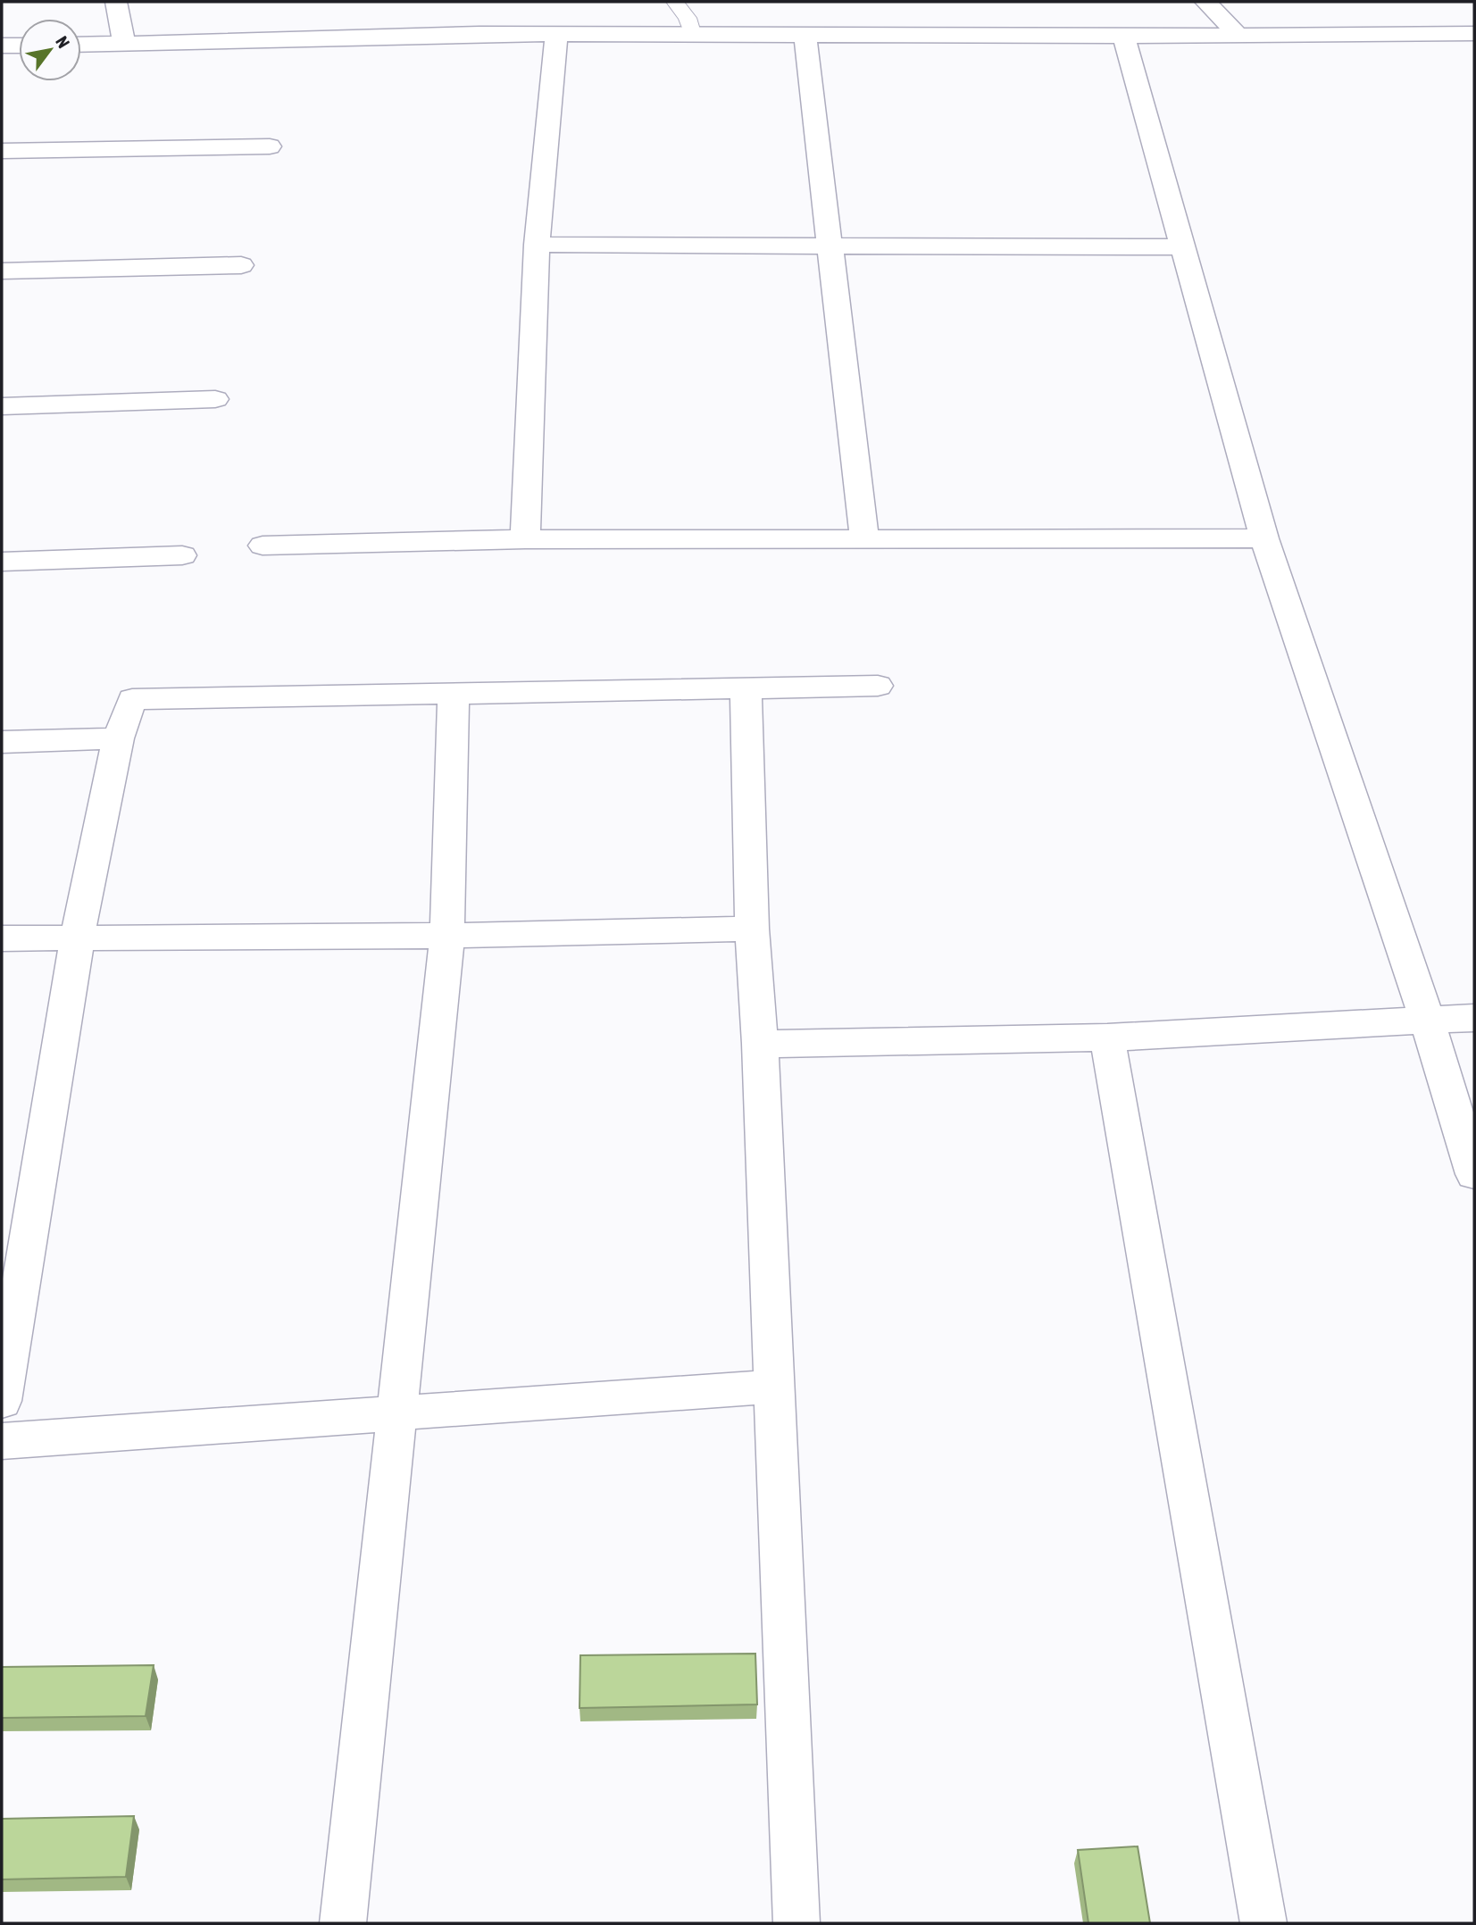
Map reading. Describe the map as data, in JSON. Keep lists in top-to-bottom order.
{
  "north": "top right"
}
